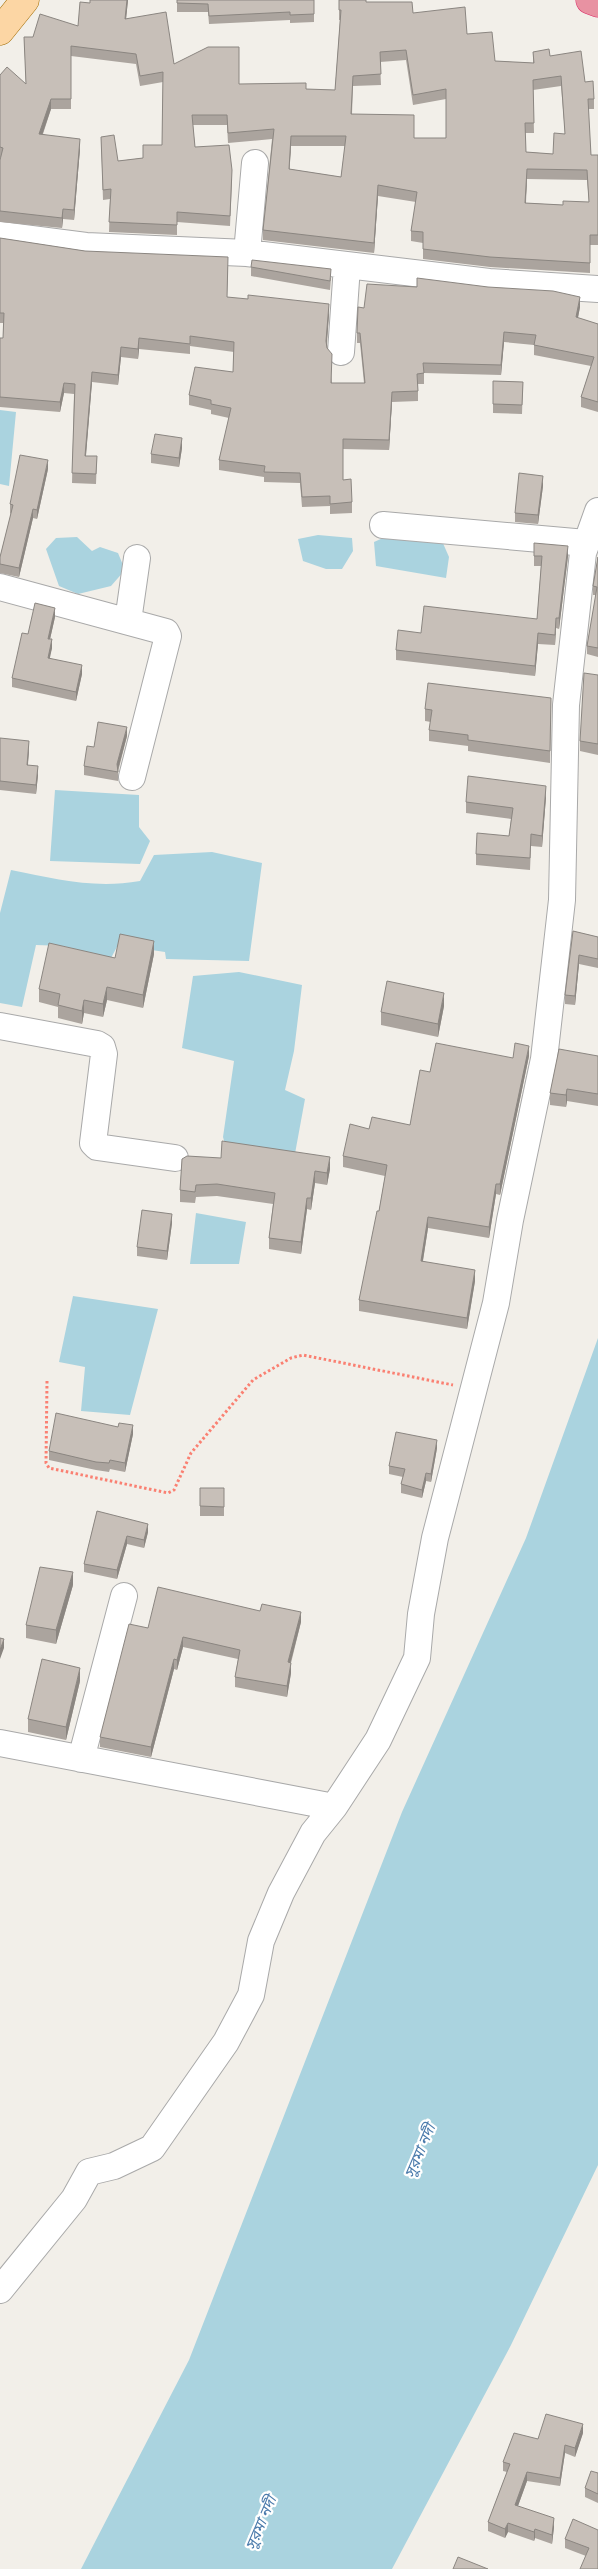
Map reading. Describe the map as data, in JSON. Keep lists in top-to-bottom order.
{
  "water": ["সুরমা নদী"]
}
